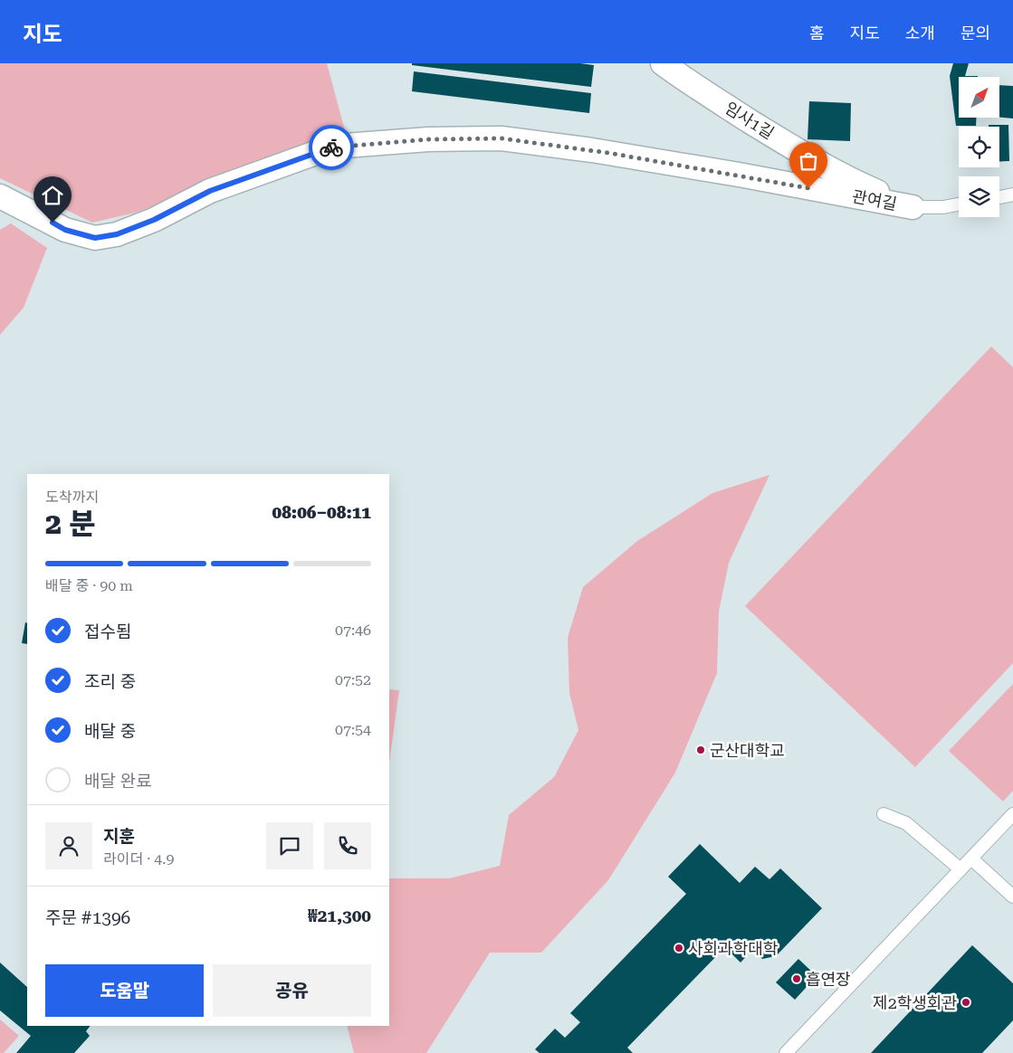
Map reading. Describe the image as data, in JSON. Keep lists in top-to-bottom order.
{
  "streets": {
    "street": ["임사1길", "관여길"]
  },
  "crossings": [
    ["임사1길", "관여길"]
  ],
  "places": [
    "군산대학교",
    "사회과학대학",
    "흡연장",
    "제2학생회관"
  ],
  "north": "top right",
  "page": {
    "header": "지도",
    "nav": [
      "홈",
      "지도",
      "소개",
      "문의"
    ],
    "heading": ["2 분", "도착까지", "08:06–08:11"],
    "panel": [
      "지훈",
      "라이더 · 4.9",
      "주문 #1396",
      "₩21,300"
    ],
    "bar": "배달 중 · 90 m",
    "list": [
      ["접수됨", "07:46"],
      ["조리 중", "07:52"],
      ["배달 중", "07:54"],
      "배달 완료"
    ],
    "buttons": ["도움말", "공유"]
  }
}
